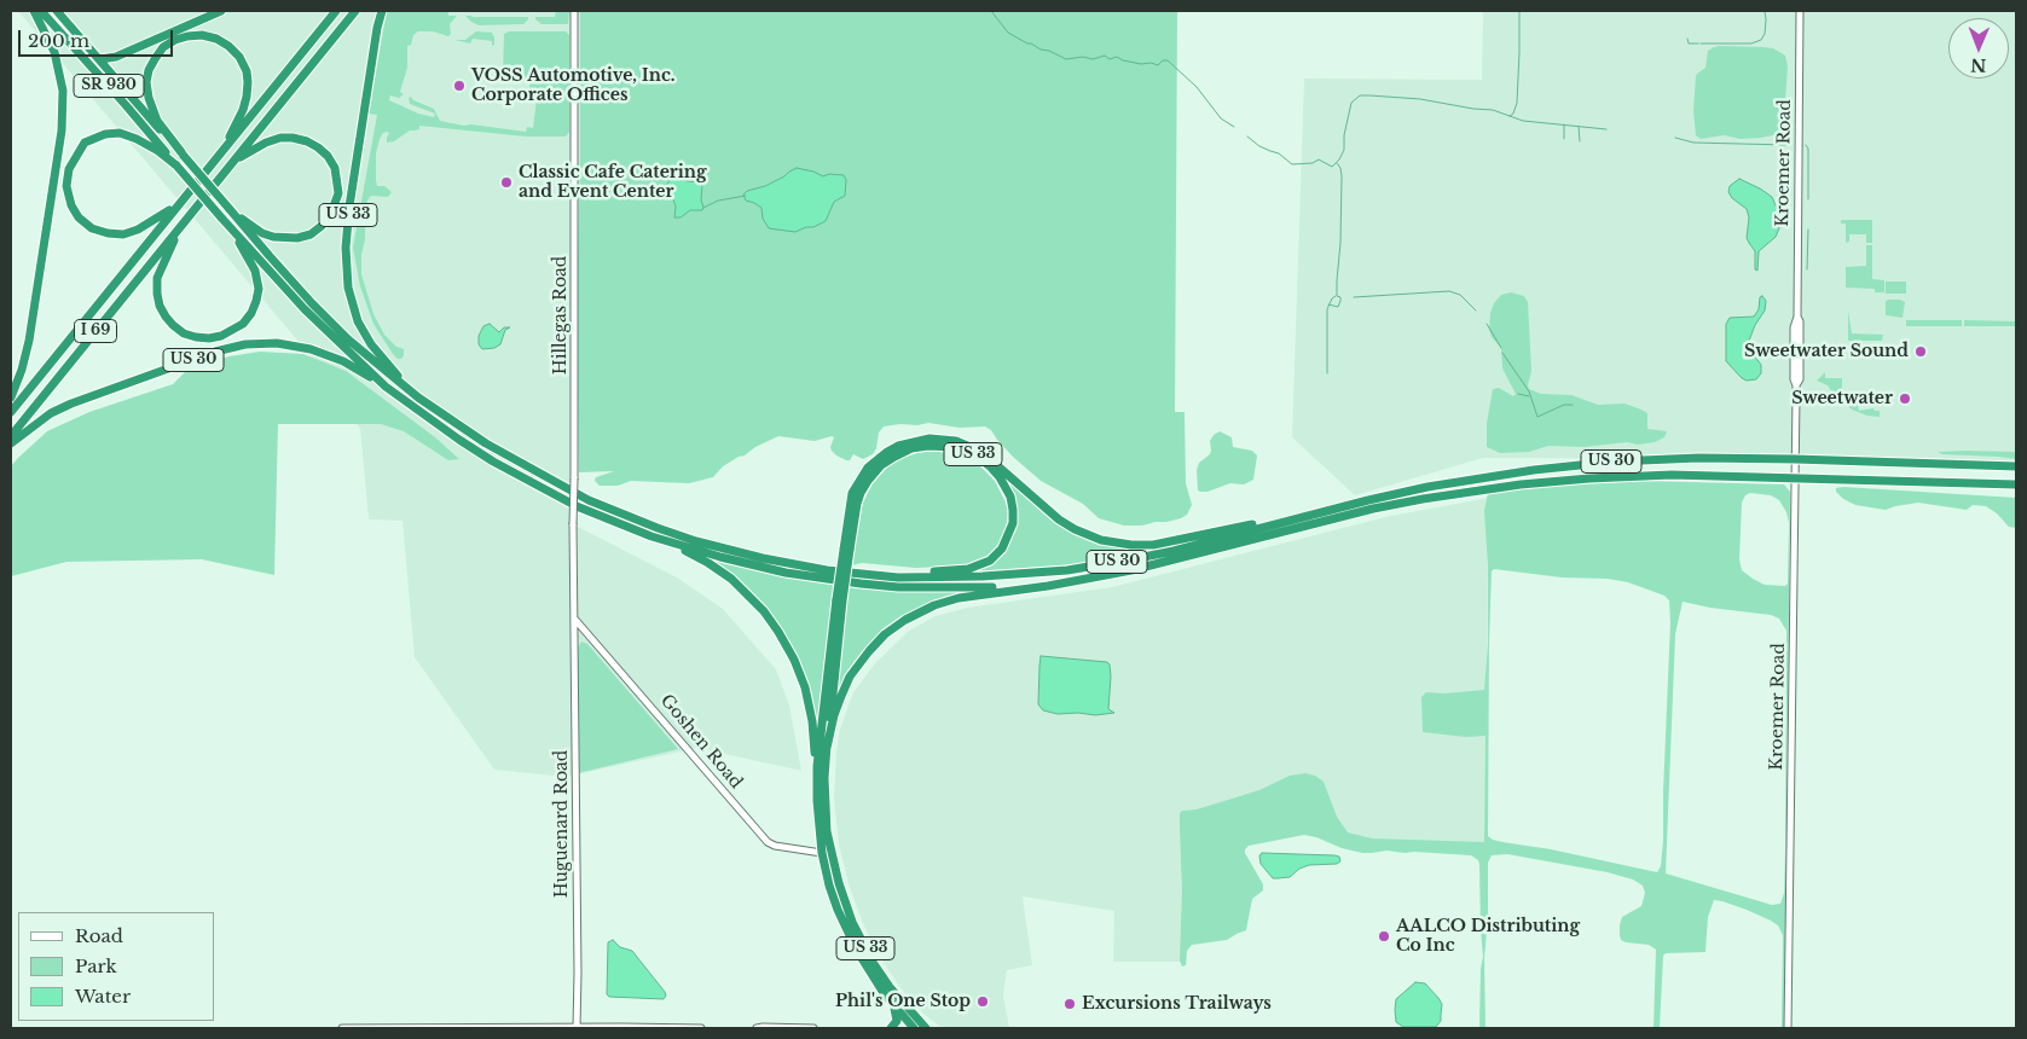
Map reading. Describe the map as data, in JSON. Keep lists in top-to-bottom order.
{
  "streets": {
    "highway": [
      "SR 930",
      "US 33",
      "I 69",
      "US 30"
    ],
    "main road": [
      "Kroemer Road",
      "Hillegas Road",
      "Goshen Road",
      "Huguenard Road"
    ]
  },
  "crossings": [
    ["SR 930", "US 30"],
    ["Kroemer Road", "US 30"],
    ["US 33", "US 30"],
    ["US 33", "Goshen Road"],
    ["Hillegas Road", "Goshen Road"],
    ["Hillegas Road", "Huguenard Road"],
    ["I 69", "US 30"],
    ["Goshen Road", "Huguenard Road"]
  ],
  "places": [
    "VOSS Automotive, Inc. Corporate Offices",
    "Classic Cafe Catering and Event Center",
    "Sweetwater Sound",
    "Sweetwater",
    "AALCO Distributing Co Inc",
    "Phil's One Stop",
    "Excursions Trailways"
  ],
  "legend": ["Road", "Park", "Water"],
  "scale_bar": "200 m",
  "north": "bottom"
}
